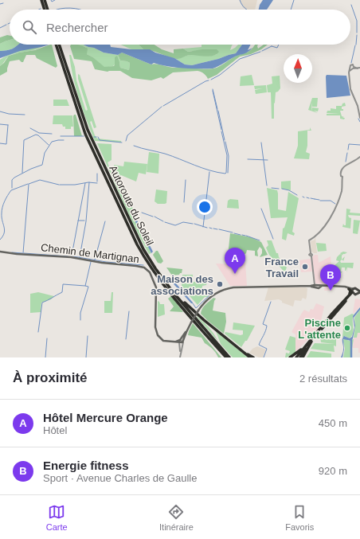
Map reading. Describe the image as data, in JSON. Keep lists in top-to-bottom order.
{
  "streets": {
    "highway": ["Autoroute du Soleil"],
    "main road": ["Chemin de Martignan"]
  },
  "places": ["France Travail", "Maison des associations", "Piscine L'attente"],
  "north": "top",
  "page": {
    "search": "Rechercher",
    "pins": ["A", "B"],
    "heading": ["À proximité", "2 résultats"],
    "list": [
      {
        "mark": "A",
        "name": "Hôtel Mercure Orange",
        "note": "Hôtel",
        "value": "450 m"
      },
      {
        "mark": "B",
        "name": "Energie fitness",
        "note": "Sport · Avenue Charles de Gaulle",
        "value": "920 m"
      }
    ],
    "nav": ["Carte", "Itinéraire", "Favoris"]
  }
}
